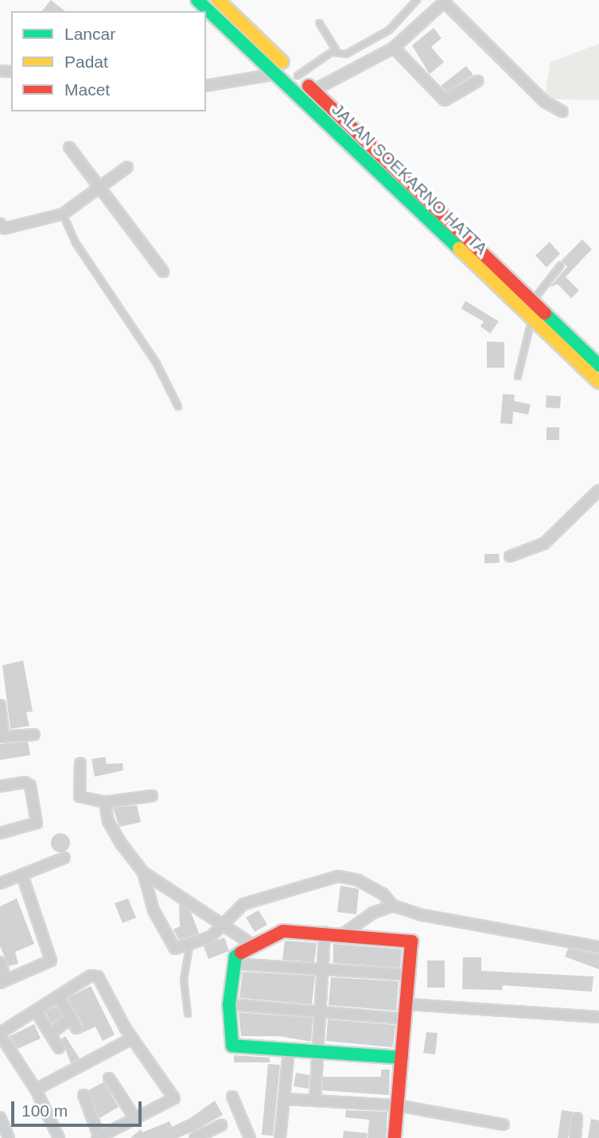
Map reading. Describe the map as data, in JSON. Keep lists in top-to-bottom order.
{
  "streets": {
    "main road": ["JALAN SOEKARNO HATTA"]
  },
  "legend": ["Lancar", "Padat", "Macet"],
  "scale_bar": "100 m"
}
